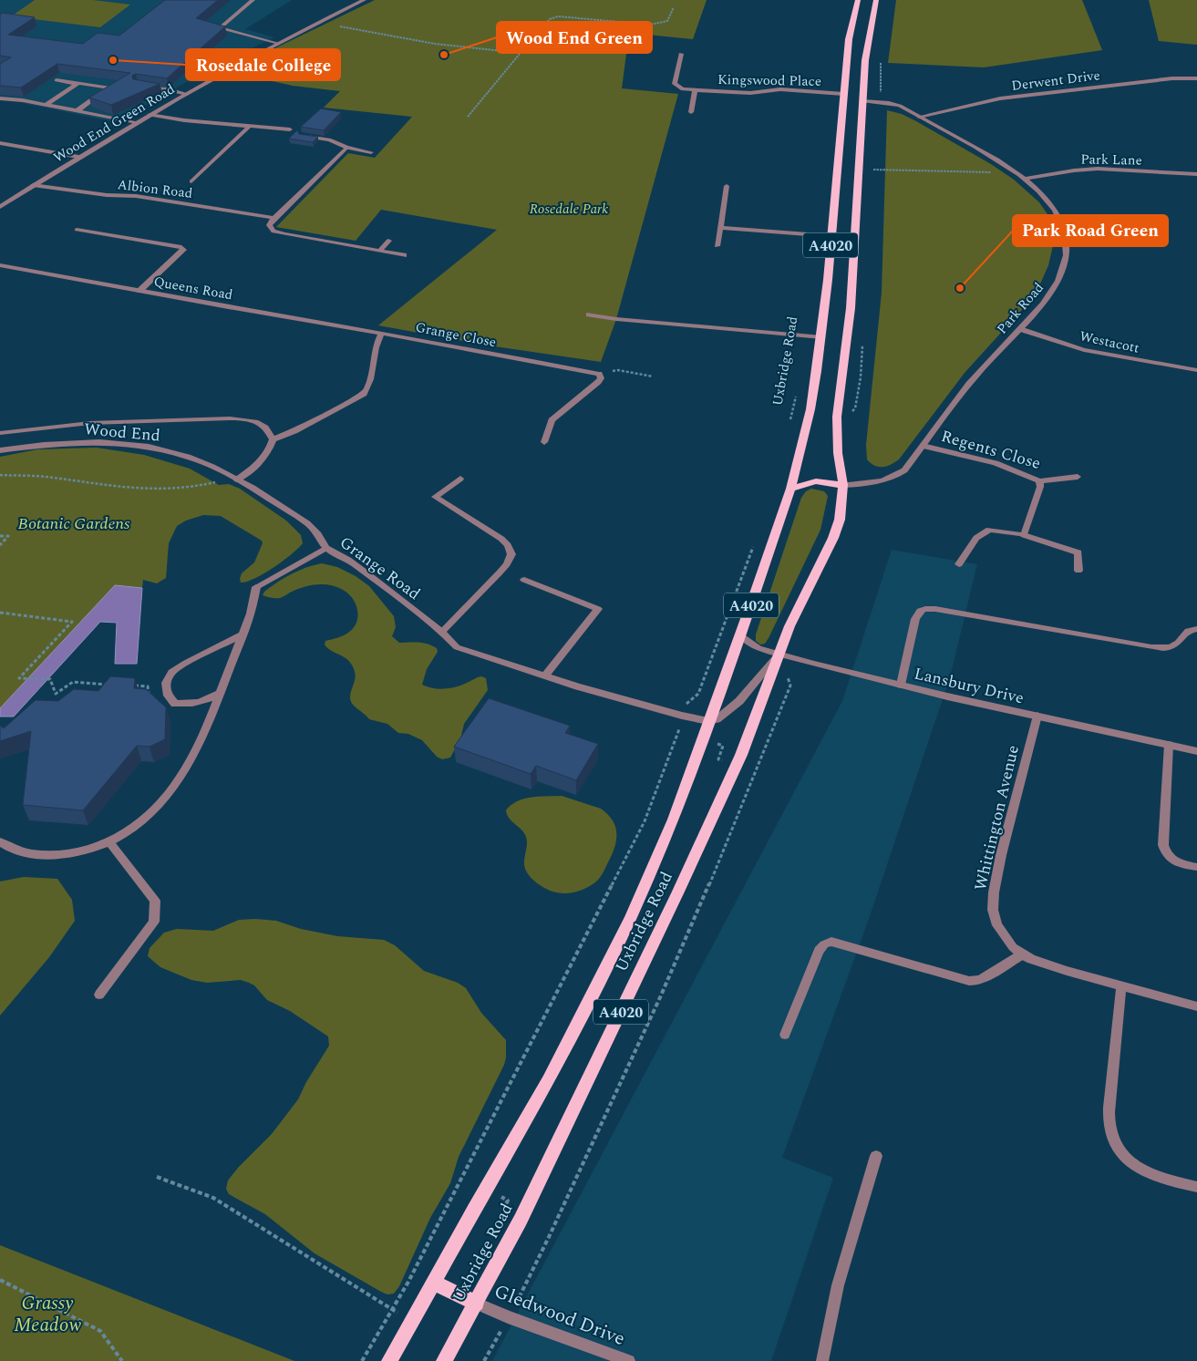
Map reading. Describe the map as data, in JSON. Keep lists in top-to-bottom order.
{
  "streets": {
    "main road": ["A4020", "Uxbridge Road"],
    "street": [
      "Kingswood Place",
      "Derwent Drive",
      "Wood End Green Road",
      "Park Lane",
      "Albion Road",
      "Queens Road",
      "Park Road",
      "Grange Close",
      "Westacott",
      "Wood End",
      "Regents Close",
      "Grange Road",
      "Lansbury Drive",
      "Whittington Avenue",
      "Gledwood Drive"
    ]
  },
  "crossings": [
    ["Kingswood Place", "Uxbridge Road"],
    ["Derwent Drive", "Park Road"],
    ["Wood End Green Road", "Albion Road"],
    ["Park Lane", "Park Road"],
    ["Queens Road", "Grange Close"],
    ["Park Road", "Westacott"],
    ["Park Road", "Uxbridge Road"],
    ["Park Road", "Regents Close"],
    ["Uxbridge Road", "Grange Road"],
    ["Uxbridge Road", "Lansbury Drive"],
    ["Uxbridge Road", "Gledwood Drive"],
    ["Wood End", "Grange Road"],
    ["Lansbury Drive", "Whittington Avenue"]
  ],
  "parks": ["Rosedale Park", "Botanic Gardens", "Grassy Meadow"],
  "places": ["Wood End Green", "Rosedale College", "Park Road Green"]
}
